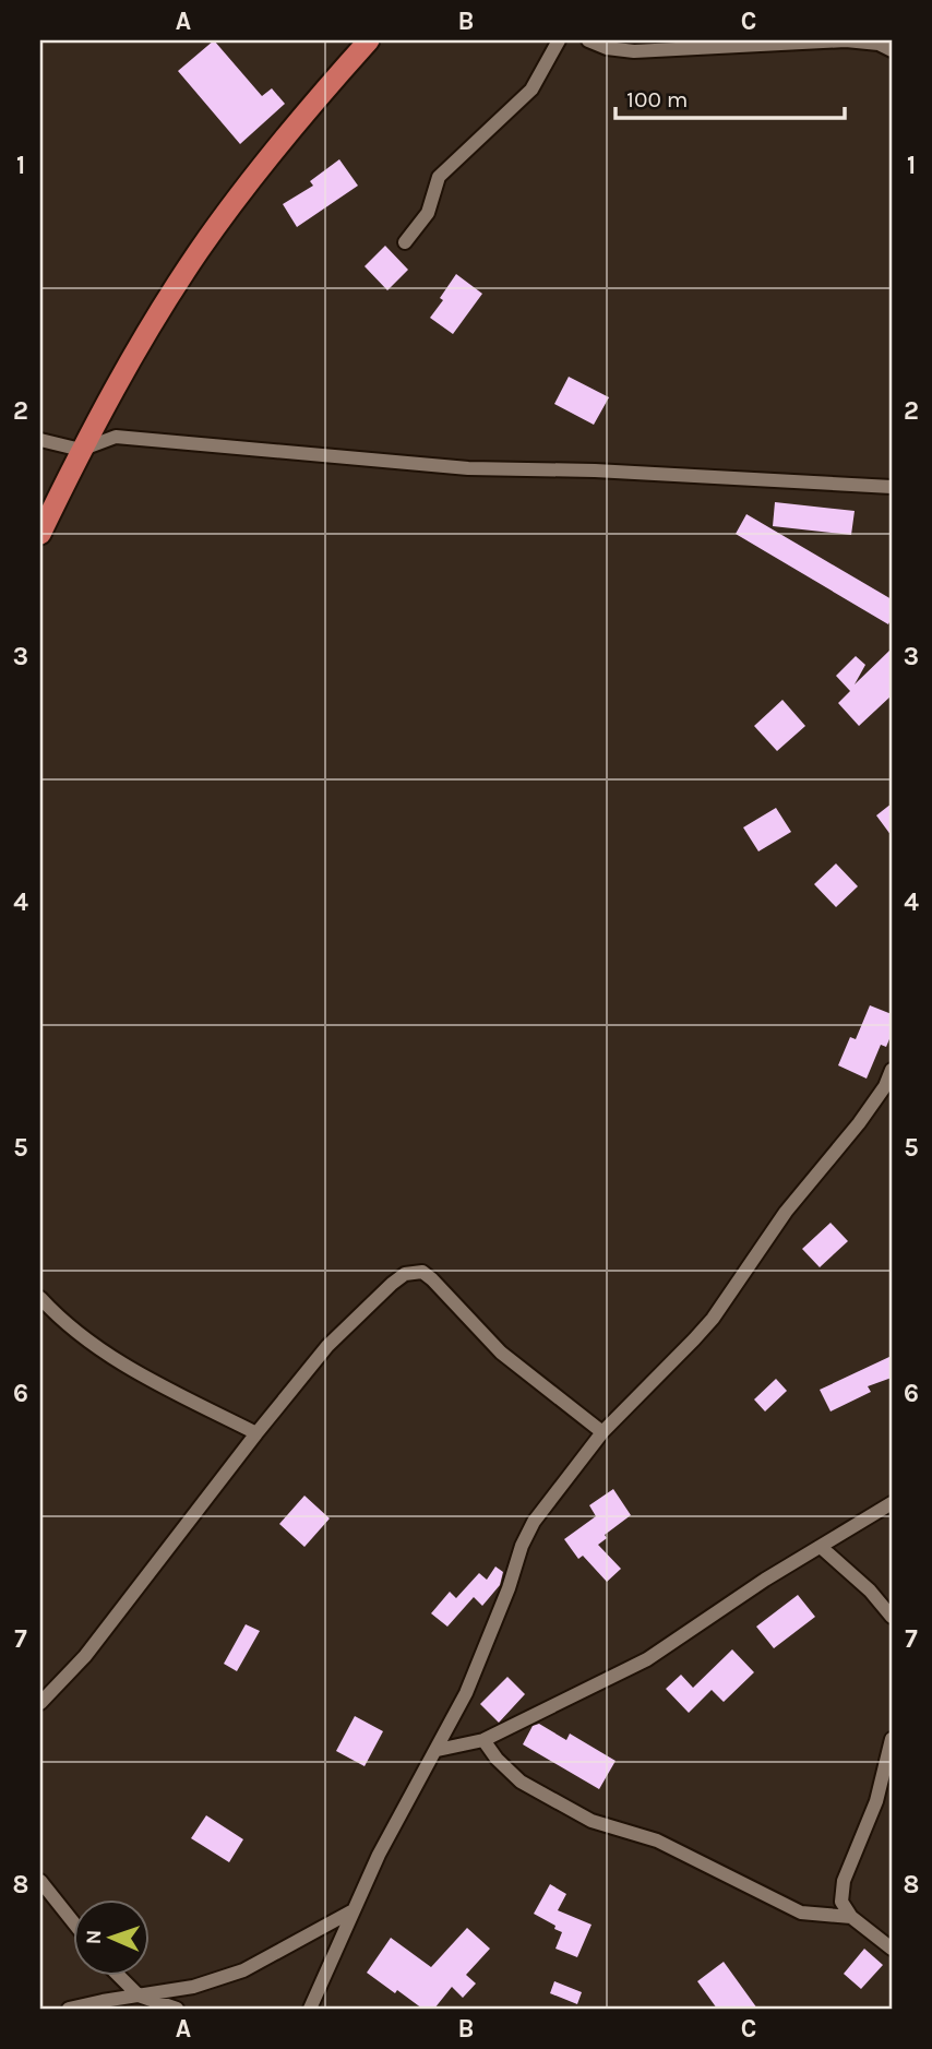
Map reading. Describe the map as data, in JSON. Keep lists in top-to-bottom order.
{
  "scale_bar": "100 m",
  "north": "left",
  "grid": {
    "columns": ["A", "B", "C"],
    "rows": [
      "1",
      "2",
      "3",
      "4",
      "5",
      "6",
      "7",
      "8"
    ]
  }
}
